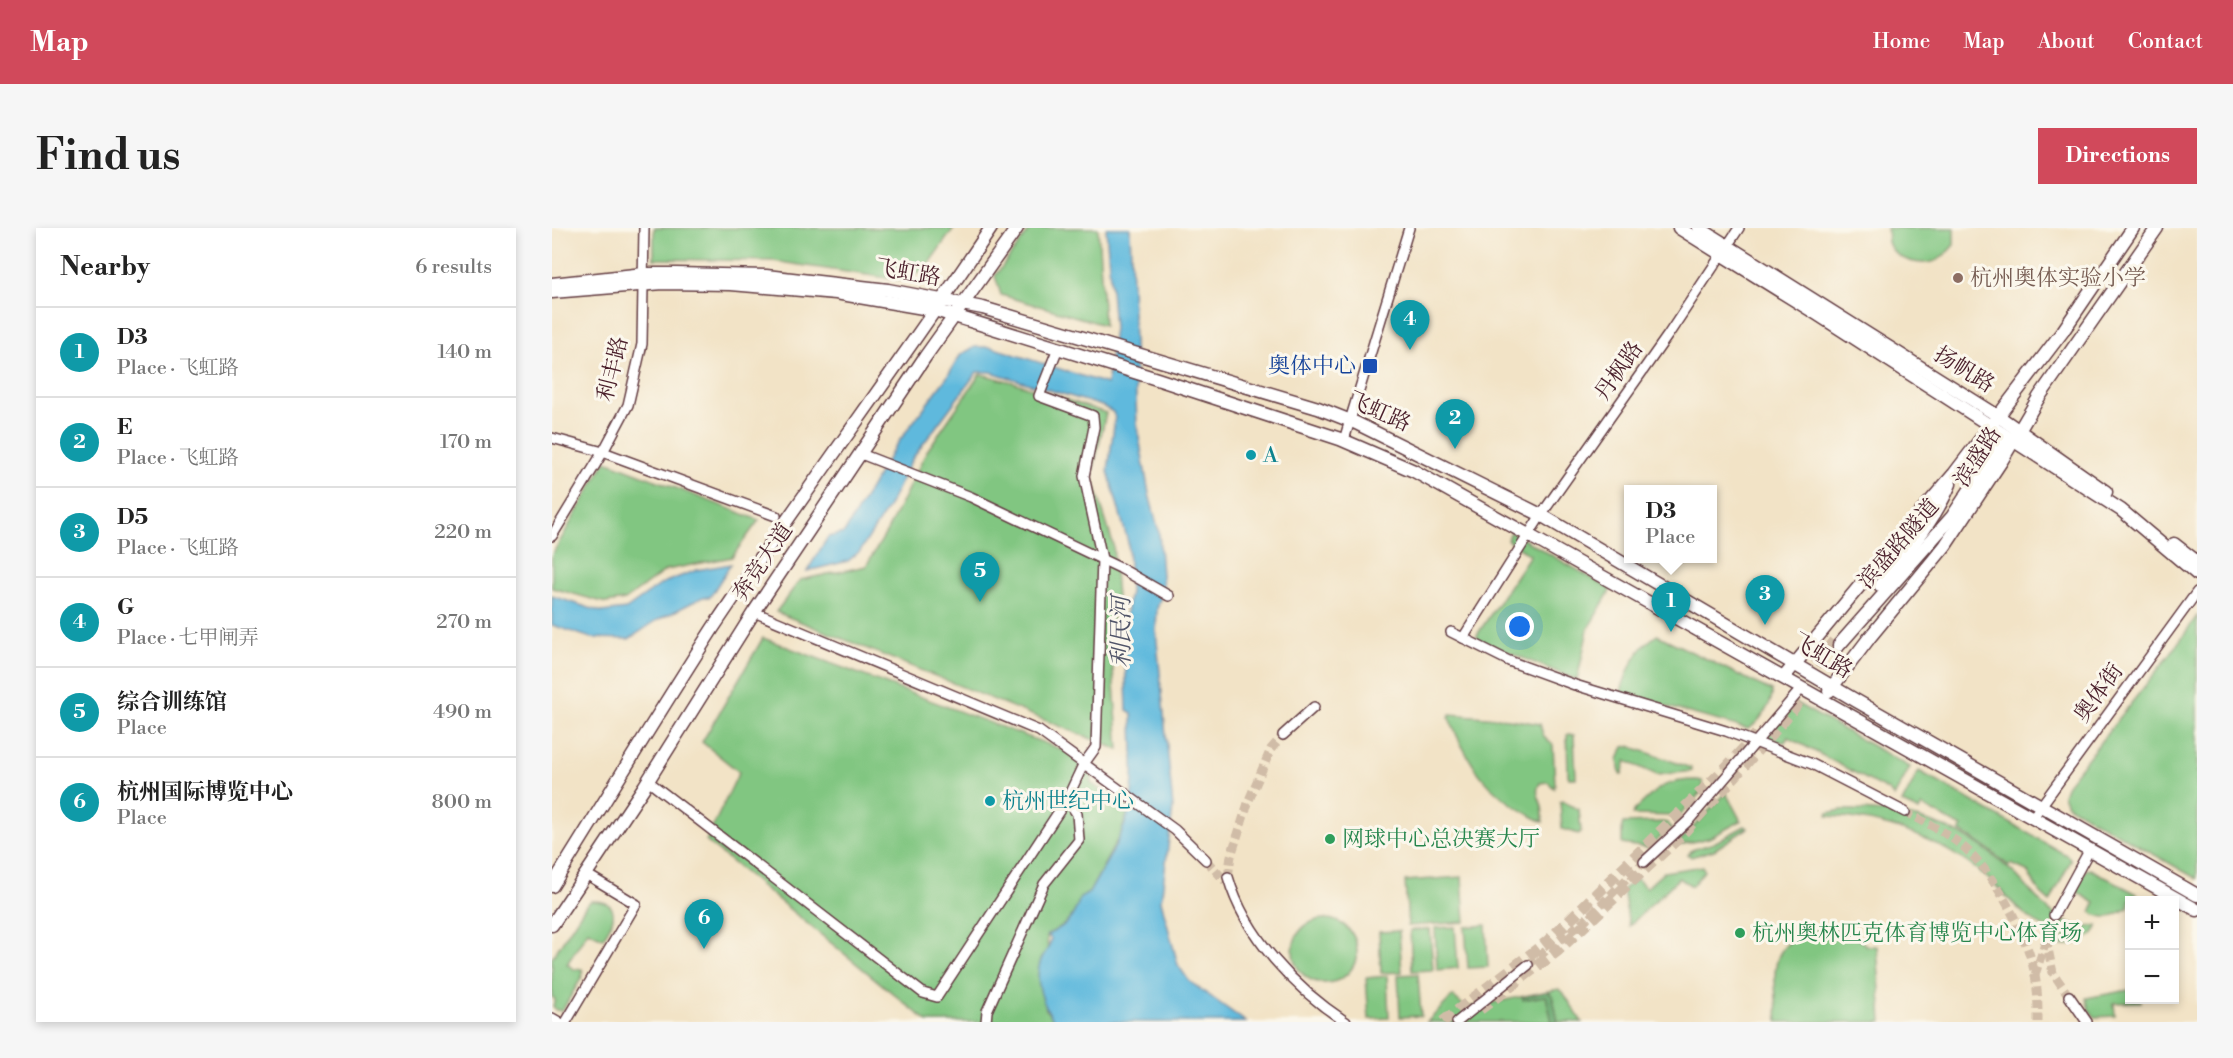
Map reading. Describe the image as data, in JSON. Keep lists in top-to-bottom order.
{
  "streets": {
    "main road": [
      "飞虹路",
      "扬帆路",
      "滨盛路",
      "滨盛路隧道",
      "奔竞大道"
    ],
    "street": ["利丰路", "丹枫路", "奥体街"]
  },
  "crossings": [
    ["飞虹路", "利丰路"],
    ["飞虹路", "丹枫路"],
    ["飞虹路", "滨盛路"],
    ["飞虹路", "奔竞大道"],
    ["飞虹路", "奥体街"],
    ["扬帆路", "丹枫路"],
    ["扬帆路", "滨盛路"],
    ["扬帆路", "滨盛路隧道"],
    ["滨盛路", "滨盛路隧道"]
  ],
  "water": ["利民河"],
  "places": {
    "other": [
      "杭州奥体实验小学",
      "A",
      "杭州世纪中心",
      "网球中心总决赛大厅",
      "杭州奥林匹克体育博览中心体育场"
    ],
    "transit": ["奥体中心"]
  },
  "page": {
    "header": "Map",
    "nav": [
      "Home",
      "Map",
      "About",
      "Contact"
    ],
    "buttons": "Directions",
    "title": "Find us",
    "heading": ["Nearby", "6 results"],
    "pins": [
      "4",
      "2",
      "5",
      "3",
      "1",
      "6"
    ],
    "list": [
      {
        "mark": "1",
        "name": "D3",
        "note": "Place · 飞虹路",
        "value": "140 m"
      },
      {
        "mark": "2",
        "name": "E",
        "note": "Place · 飞虹路",
        "value": "170 m"
      },
      {
        "mark": "3",
        "name": "D5",
        "note": "Place · 飞虹路",
        "value": "220 m"
      },
      {
        "mark": "4",
        "name": "G",
        "note": "Place · 七甲闸弄",
        "value": "270 m"
      },
      {
        "mark": "5",
        "name": "综合训练馆",
        "note": "Place",
        "value": "490 m"
      },
      {
        "mark": "6",
        "name": "杭州国际博览中心",
        "note": "Place",
        "value": "800 m"
      }
    ],
    "popup": ["D3", "Place"],
    "map_buttons": ["+", "−"]
  }
}
